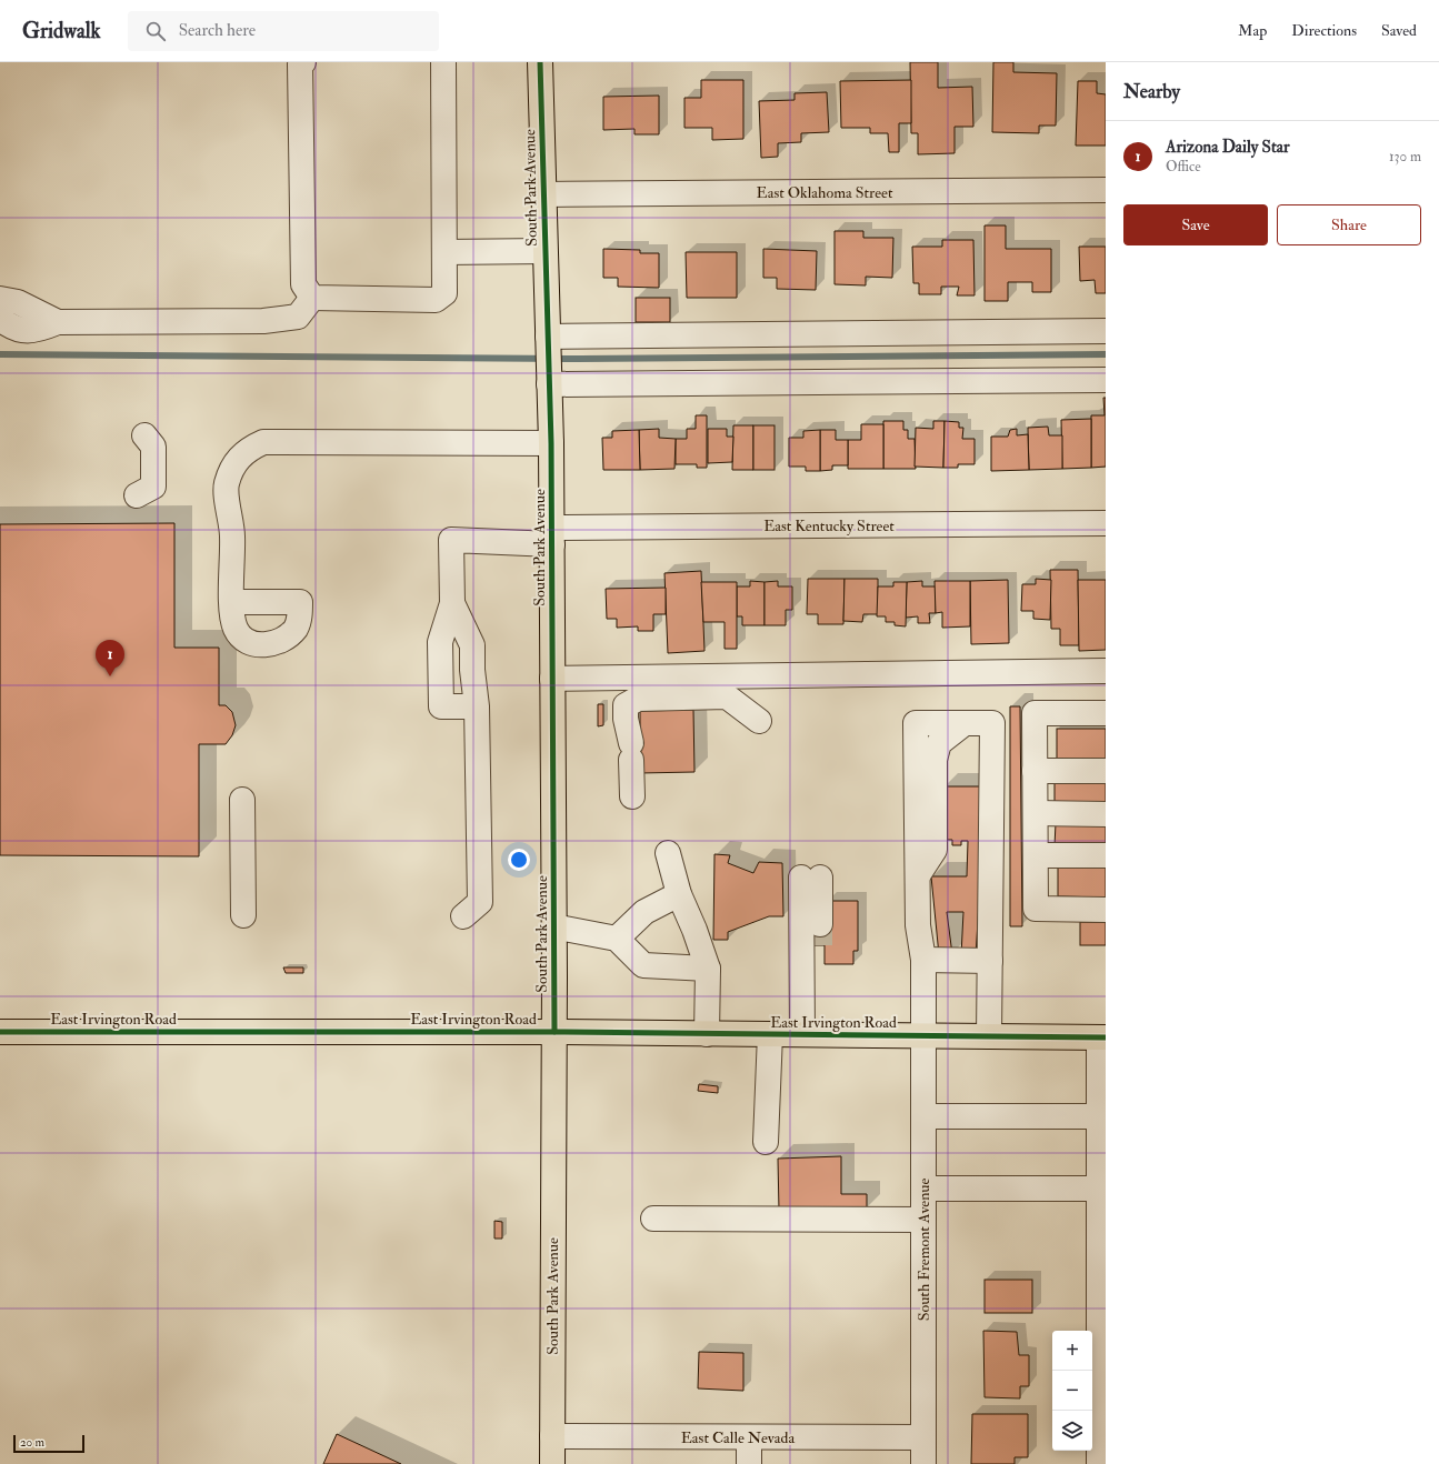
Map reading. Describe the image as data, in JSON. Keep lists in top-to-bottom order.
{
  "streets": {
    "main road": ["South Park Avenue", "East Irvington Road"],
    "street": [
      "East Oklahoma Street",
      "East Kentucky Street",
      "South Fremont Avenue",
      "East Calle Nevada"
    ]
  },
  "crossings": [
    ["South Park Avenue", "East Oklahoma Street"],
    ["South Park Avenue", "East Kentucky Street"],
    ["South Park Avenue", "East Irvington Road"],
    ["South Park Avenue", "East Calle Nevada"],
    ["East Irvington Road", "South Fremont Avenue"],
    ["South Fremont Avenue", "East Calle Nevada"]
  ],
  "scale_bar": "20 m",
  "page": {
    "header": "Gridwalk",
    "search": "Search here",
    "nav": ["Map", "Directions", "Saved"],
    "heading": "Nearby",
    "list": [
      {
        "mark": "1",
        "name": "Arizona Daily Star",
        "note": "Office",
        "value": "130 m"
      }
    ],
    "buttons": ["Save", "Share"],
    "pins": "1",
    "map_buttons": ["+", "−"],
    "scale": "20 m"
  }
}
